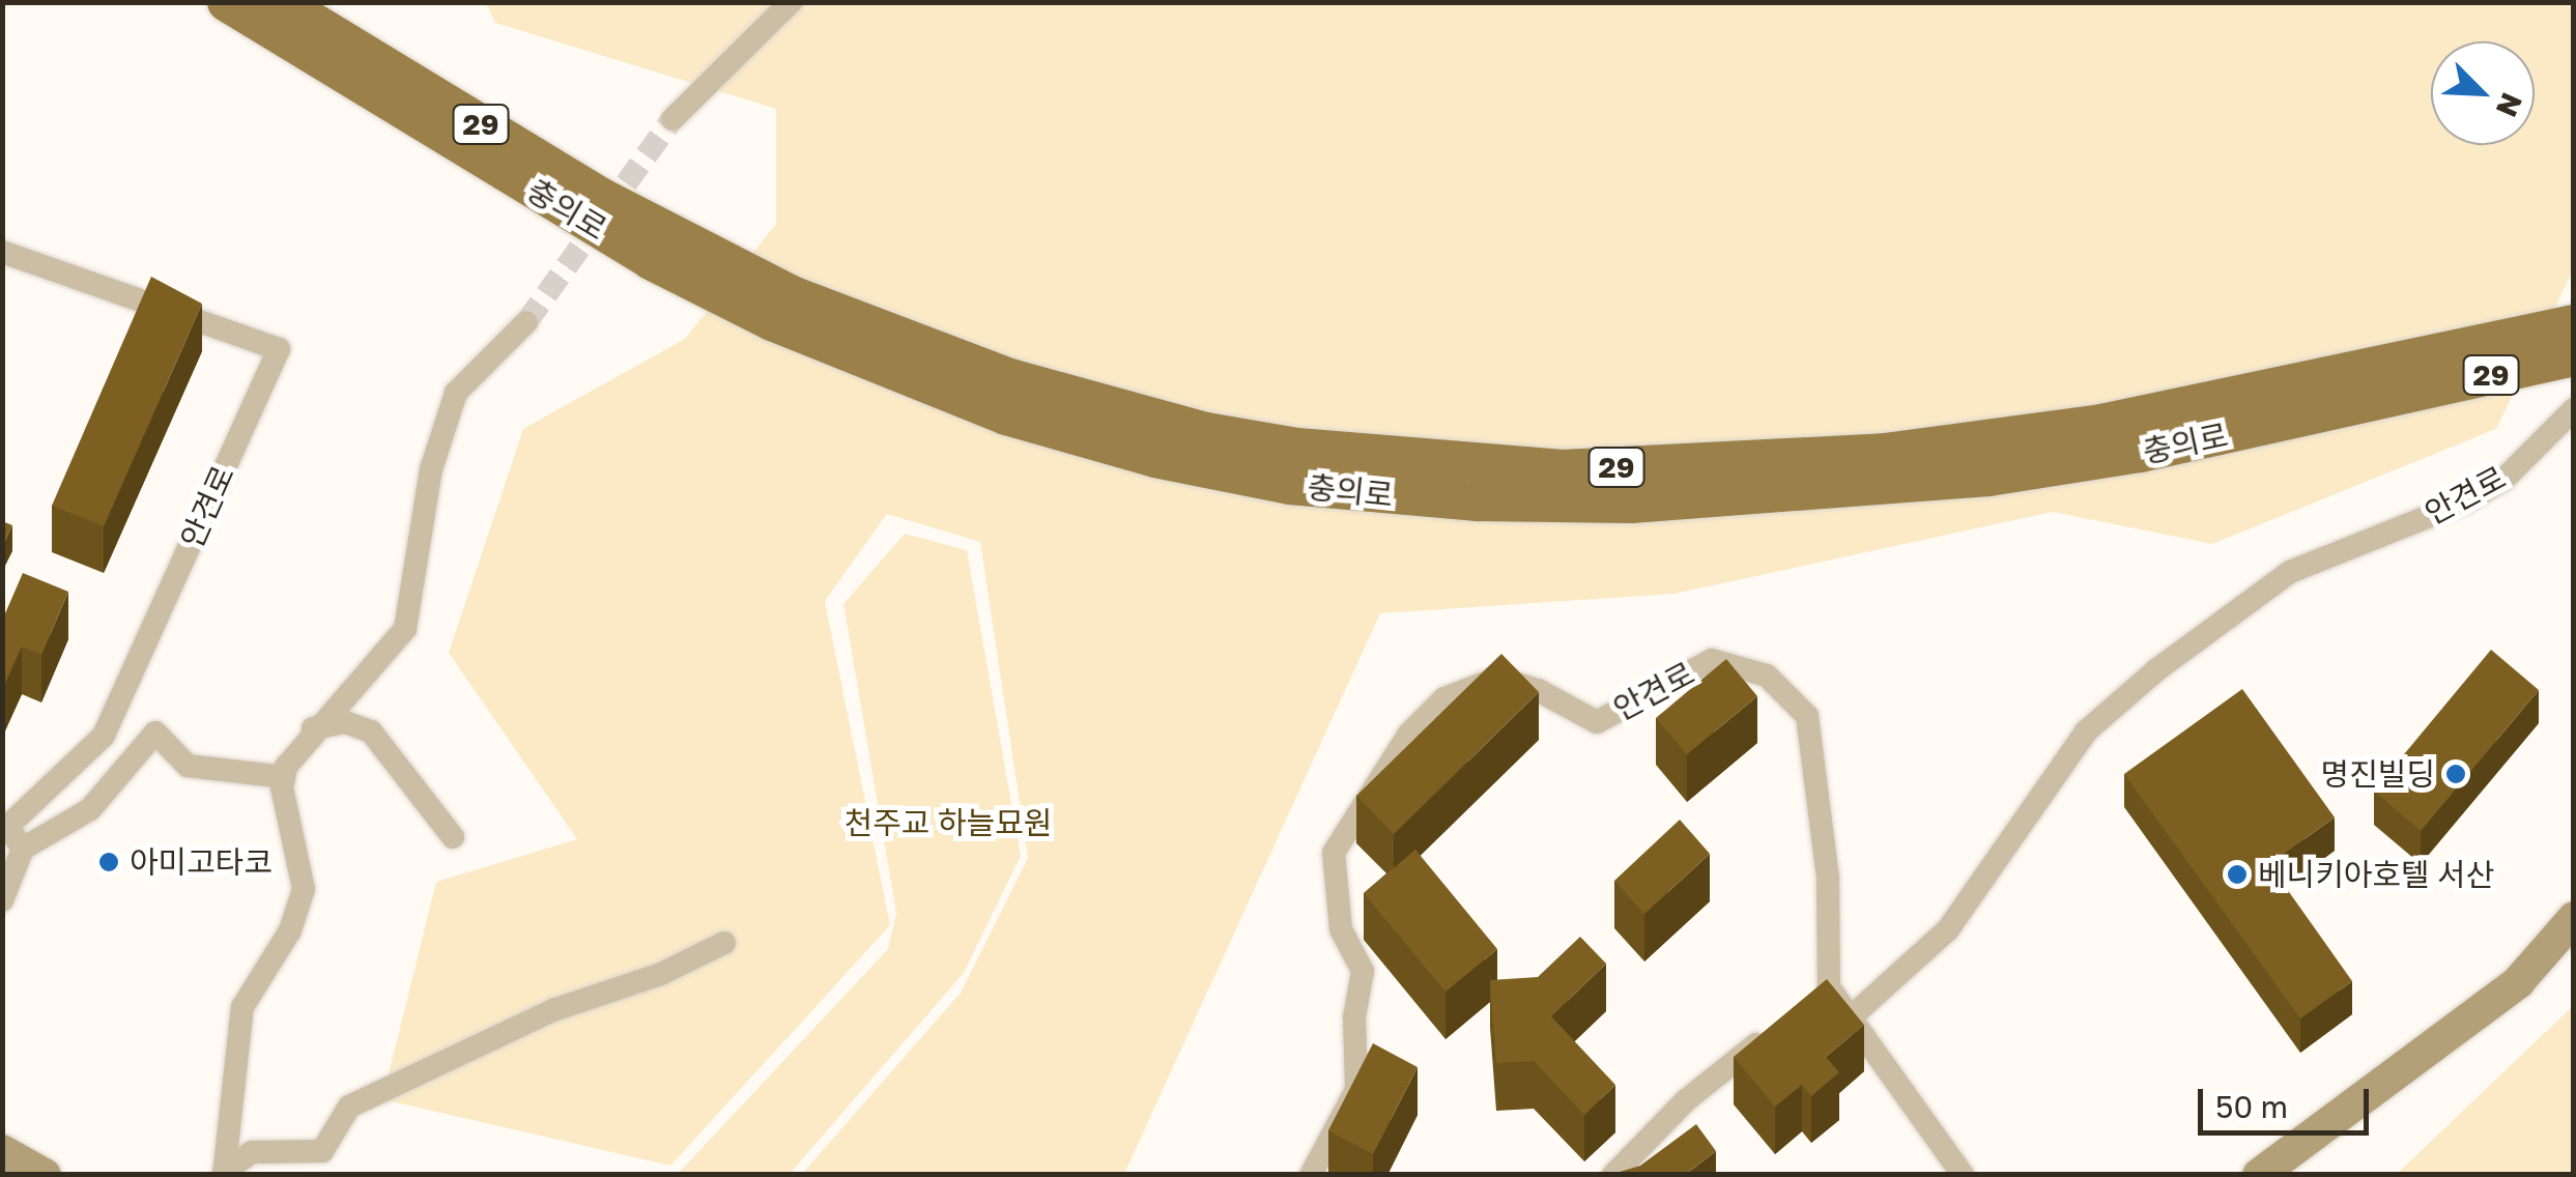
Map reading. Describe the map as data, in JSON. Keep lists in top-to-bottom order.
{
  "streets": {
    "highway": ["29", "충의로"],
    "street": ["안견로"]
  },
  "parks": ["천주교 하늘묘원"],
  "places": ["명진빌딩", "아미고타코", "베니키아호텔 서산"],
  "scale_bar": "50 m",
  "north": "bottom right"
}
